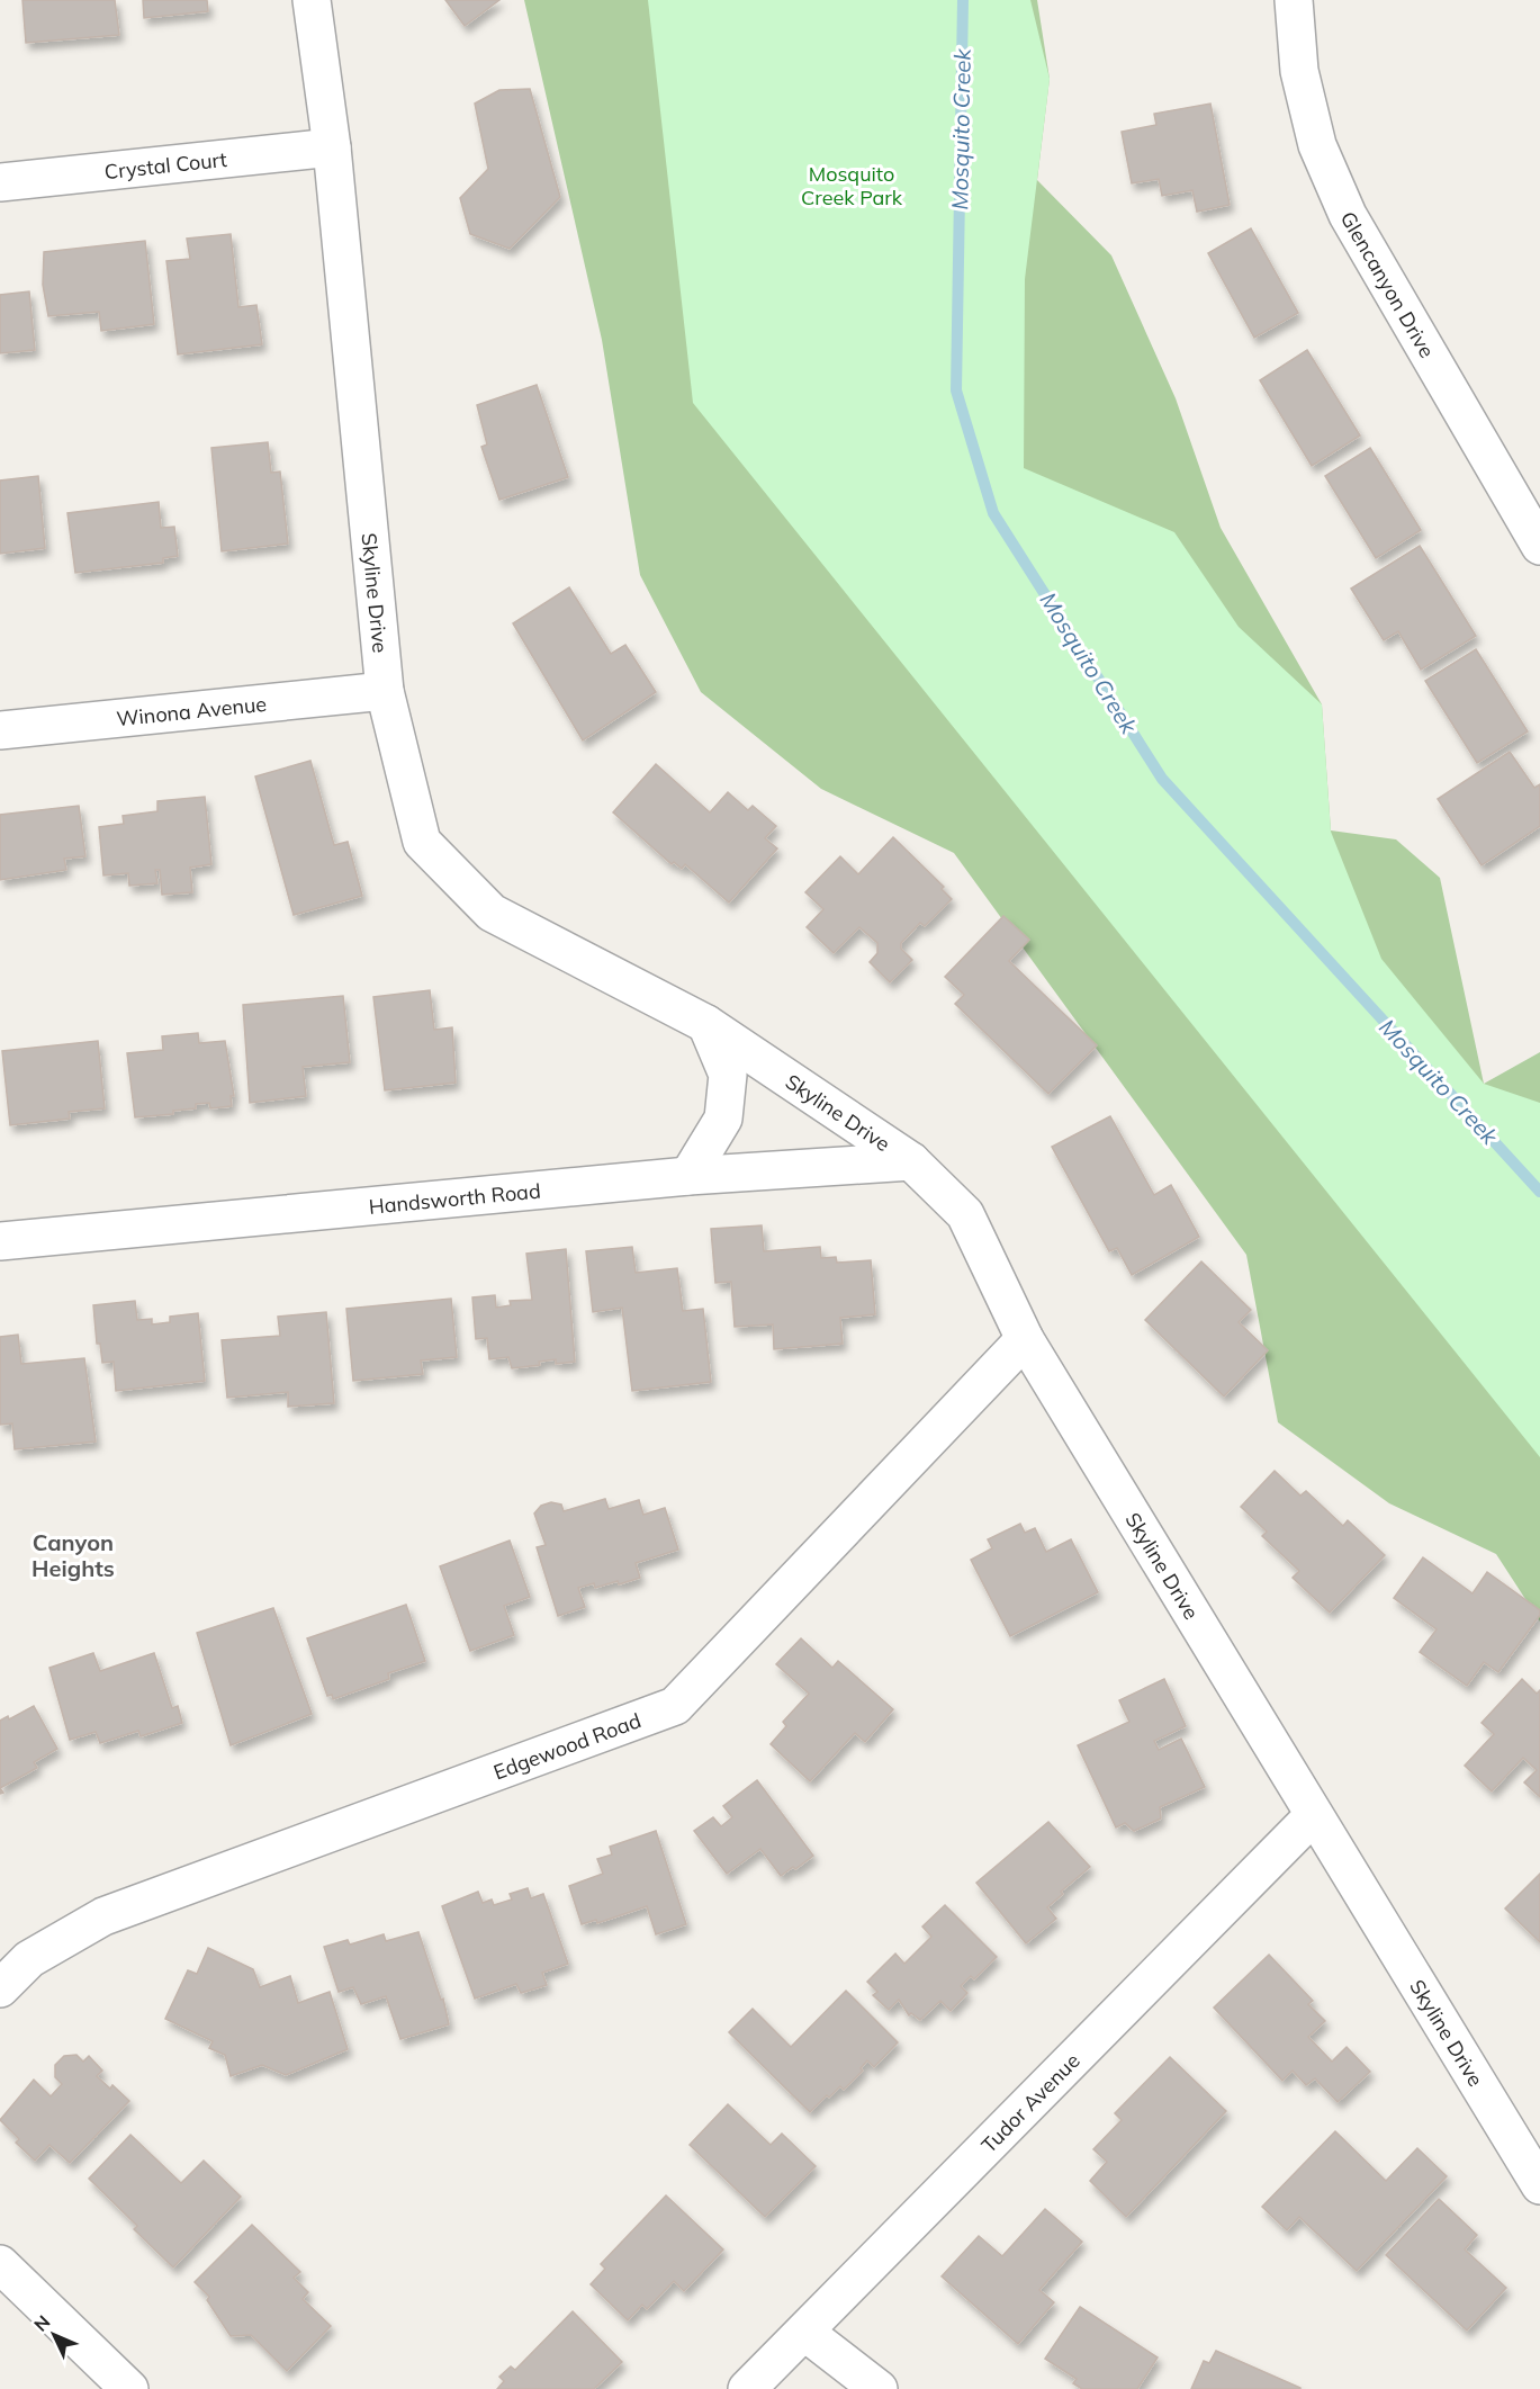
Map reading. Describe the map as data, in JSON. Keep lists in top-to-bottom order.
{
  "streets": {
    "street": [
      "Crystal Court",
      "Glencanyon Drive",
      "Skyline Drive",
      "Winona Avenue",
      "Handsworth Road",
      "Edgewood Road",
      "Tudor Avenue"
    ]
  },
  "crossings": [
    ["Crystal Court", "Skyline Drive"],
    ["Skyline Drive", "Winona Avenue"],
    ["Skyline Drive", "Handsworth Road"],
    ["Skyline Drive", "Edgewood Road"],
    ["Skyline Drive", "Tudor Avenue"]
  ],
  "districts": ["Canyon Heights"],
  "water": ["Mosquito Creek"],
  "parks": ["Mosquito Creek Park"],
  "north": "top left"
}
